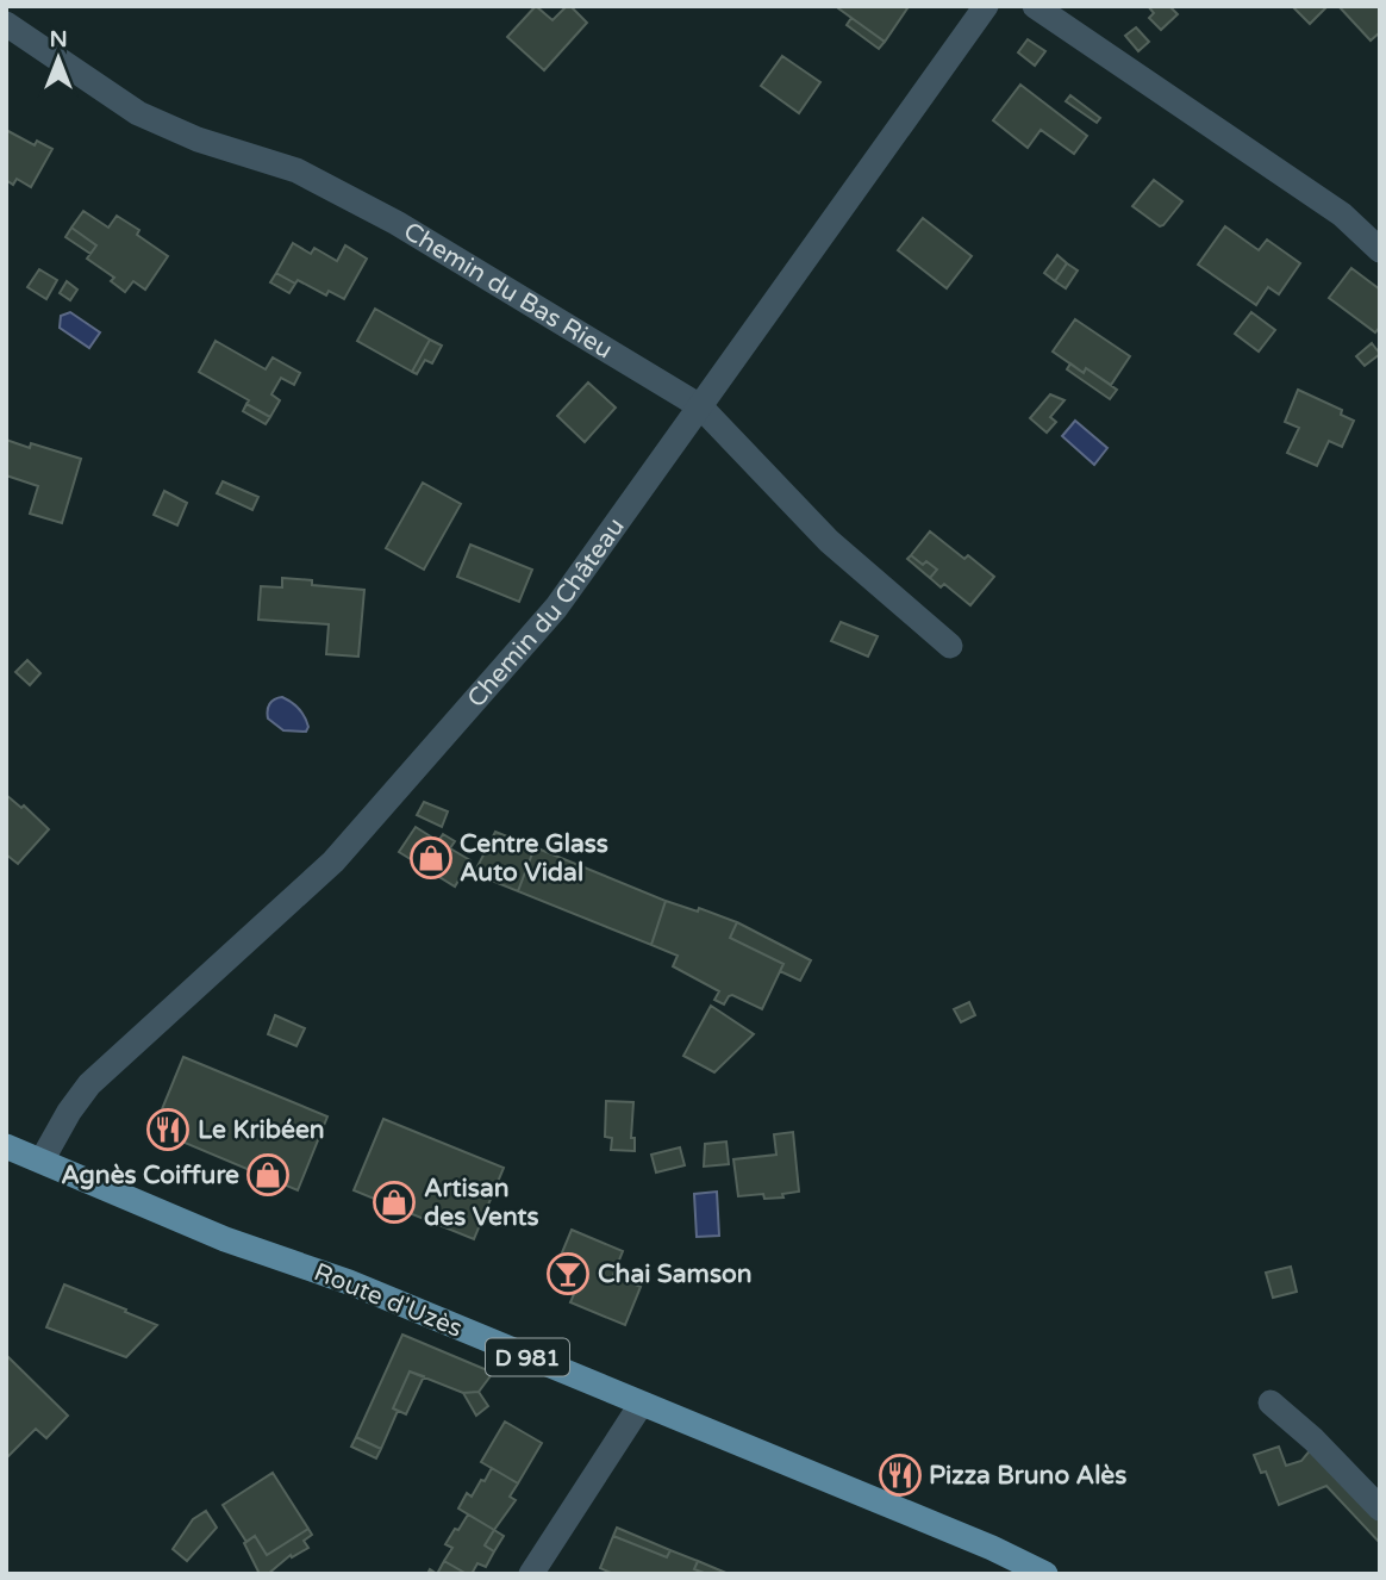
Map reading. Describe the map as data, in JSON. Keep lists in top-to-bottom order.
{
  "streets": {
    "main road": ["Route d'Uzès", "D 981"],
    "street": ["Chemin du Bas Rieu", "Chemin du Château"]
  },
  "crossings": [
    ["Chemin du Bas Rieu", "Chemin du Château"],
    ["Chemin du Château", "Route d'Uzès"]
  ],
  "places": {
    "shop": ["Centre Glass Auto Vidal", "Agnès Coiffure", "Artisan des Vents"],
    "restaurant": ["Le Kribéen", "Pizza Bruno Alès"],
    "bar": ["Chai Samson"]
  },
  "north": "top"
}
